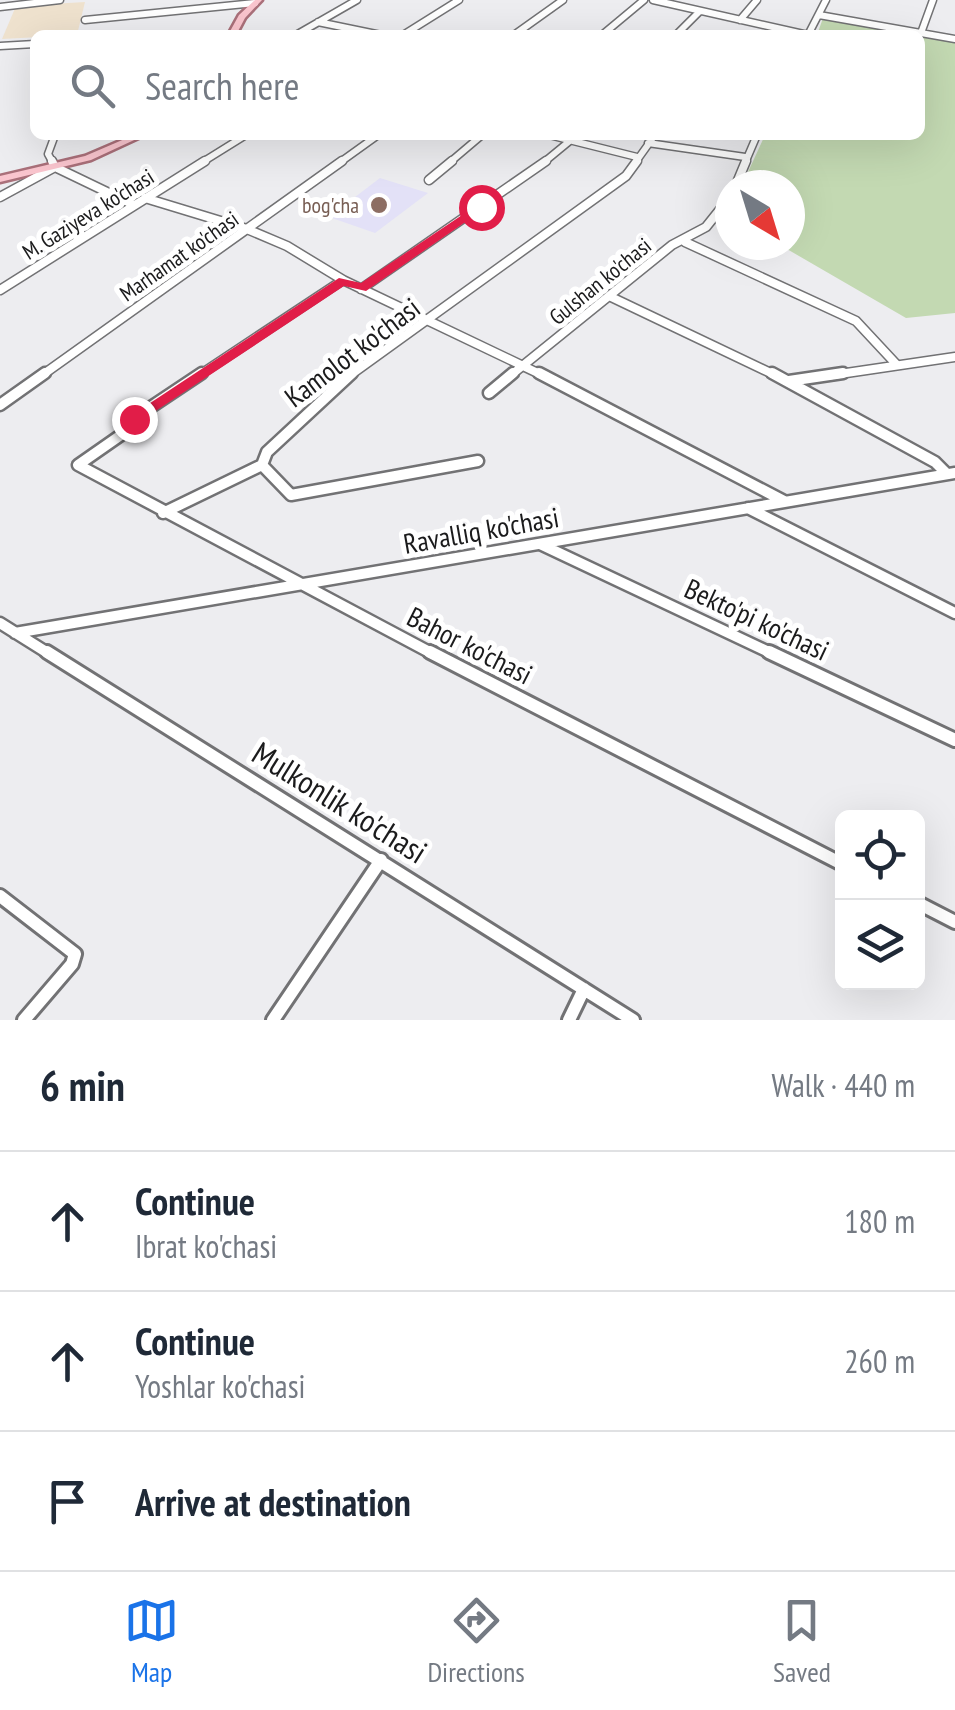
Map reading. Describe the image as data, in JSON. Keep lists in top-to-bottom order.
{
  "streets": {
    "street": [
      "M. Gaziyeva ko'chasi",
      "Marhamat ko'chasi",
      "Gulshan ko'chasi",
      "Kamolot ko'chasi",
      "Ravalliq ko'chasi",
      "Bekto'pi ko'chasi",
      "Bahor ko'chasi",
      "Mulkonlik ko'chasi"
    ]
  },
  "crossings": [
    ["Ravalliq ko'chasi", "Bekto'pi ko'chasi"],
    ["Ravalliq ko'chasi", "Bahor ko'chasi"],
    ["Ravalliq ko'chasi", "Mulkonlik ko'chasi"]
  ],
  "places": ["bog'cha"],
  "north": "bottom right",
  "page": {
    "search": "Search here",
    "heading": ["6 min", "Walk · 440 m"],
    "list": [
      ["Continue", "Ibrat ko'chasi", "180 m"],
      ["Continue", "Yoshlar ko'chasi", "260 m"],
      "Arrive at destination"
    ],
    "nav": ["Map", "Directions", "Saved"]
  }
}
